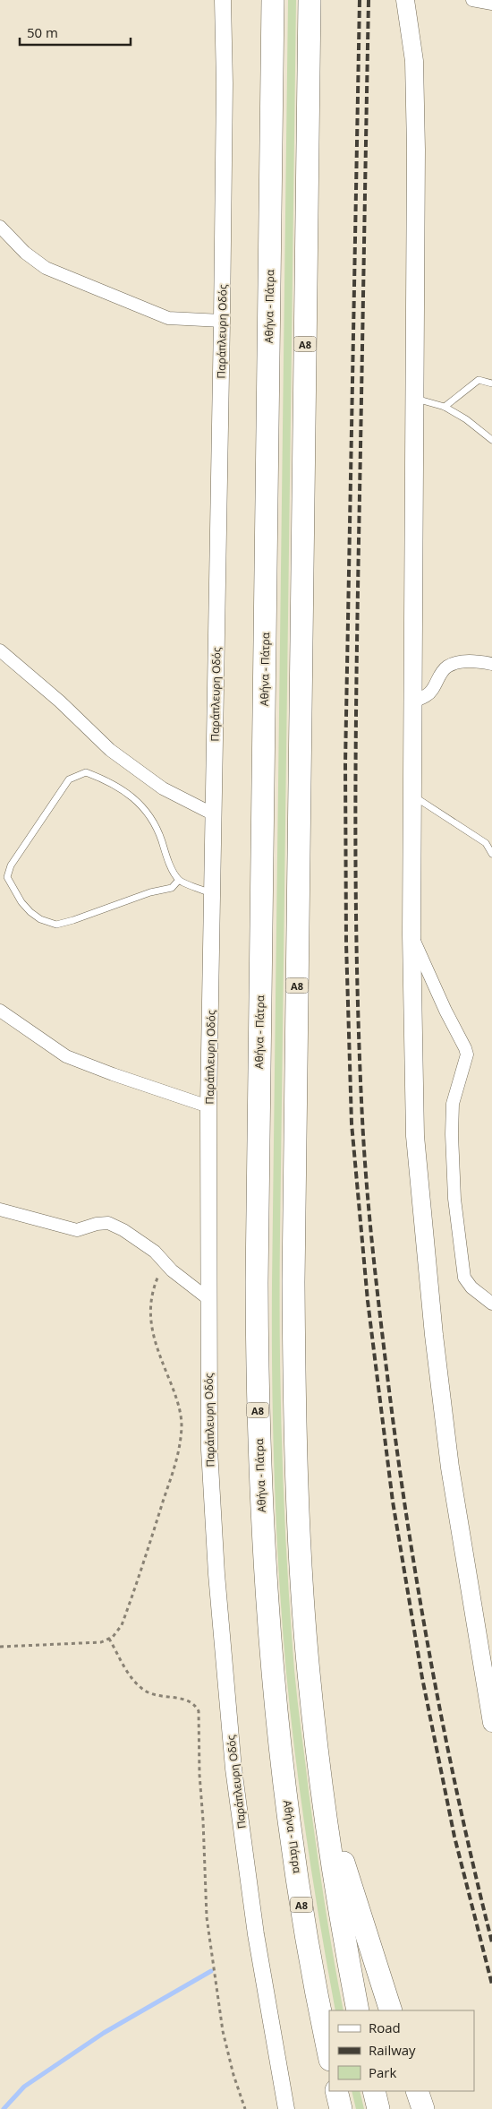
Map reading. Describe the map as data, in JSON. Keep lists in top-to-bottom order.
{
  "streets": {
    "highway": ["Αθήνα - Πάτρα", "Α8"],
    "street": ["Παράπλευρη Οδός"]
  },
  "legend": ["Road", "Railway", "Park"],
  "scale_bar": "50 m"
}
